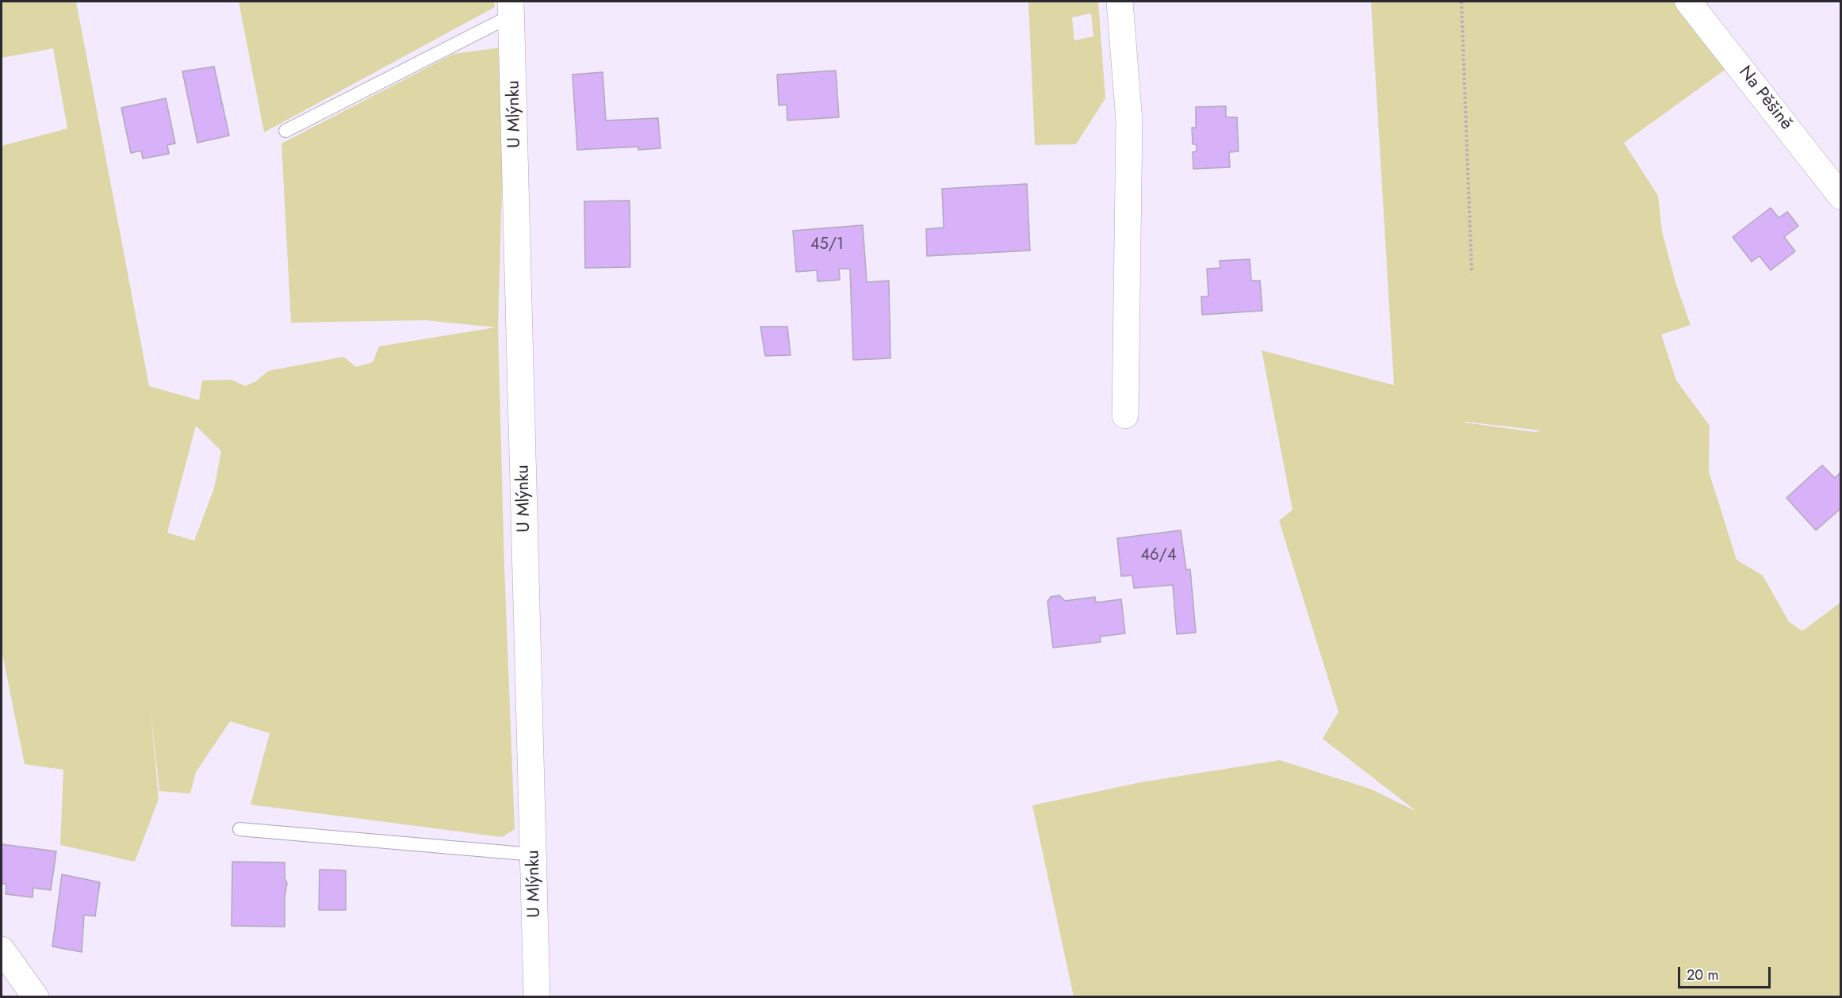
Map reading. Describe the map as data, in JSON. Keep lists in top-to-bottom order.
{
  "streets": {
    "street": ["Na Pěšině", "U Mlýnku"]
  },
  "house_numbers": ["45/1", "46/4"],
  "scale_bar": "20 m"
}
